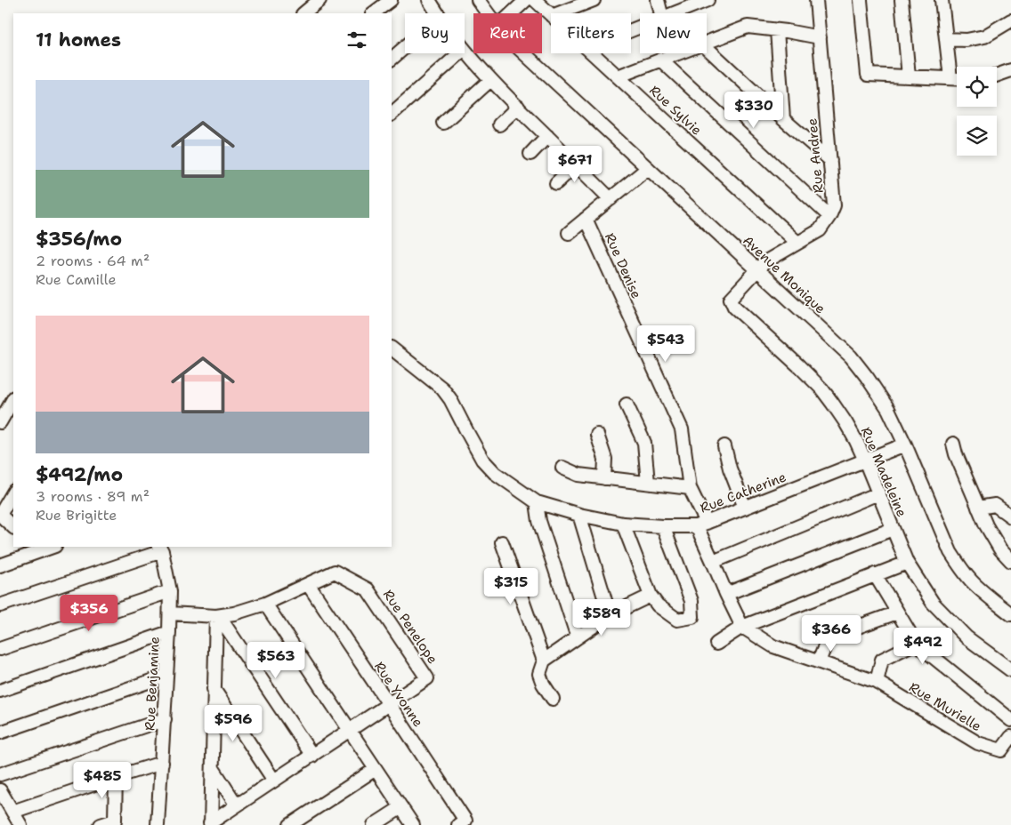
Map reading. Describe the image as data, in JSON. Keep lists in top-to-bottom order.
{
  "streets": {
    "street": [
      "Rue Sylvie",
      "Rue Andree",
      "Rue Denise",
      "Avenue Monique",
      "Rue Madeleine",
      "Rue Catherine",
      "Rue Penelope",
      "Rue Benjamine",
      "Rue Yvonne",
      "Rue Murielle"
    ]
  },
  "crossings": [
    ["Rue Denise", "Rue Catherine"],
    ["Avenue Monique", "Rue Madeleine"],
    ["Avenue Monique", "Rue Catherine"],
    ["Rue Madeleine", "Rue Catherine"],
    ["Rue Penelope", "Rue Benjamine"],
    ["Rue Penelope", "Rue Yvonne"]
  ],
  "page": {
    "chip": [
      "Buy",
      "Rent",
      "Filters",
      "New"
    ],
    "heading": "11 homes",
    "list": [
      {
        "name": "$356/mo",
        "note": "2 rooms · 64 m² · Rue Camille"
      },
      {
        "name": "$492/mo",
        "note": "3 rooms · 89 m² · Rue Brigitte"
      }
    ],
    "price": [
      "$330",
      "$671",
      "$543",
      "$315",
      "$356",
      "$589",
      "$366",
      "$492",
      "$563",
      "$596",
      "$485"
    ]
  }
}
